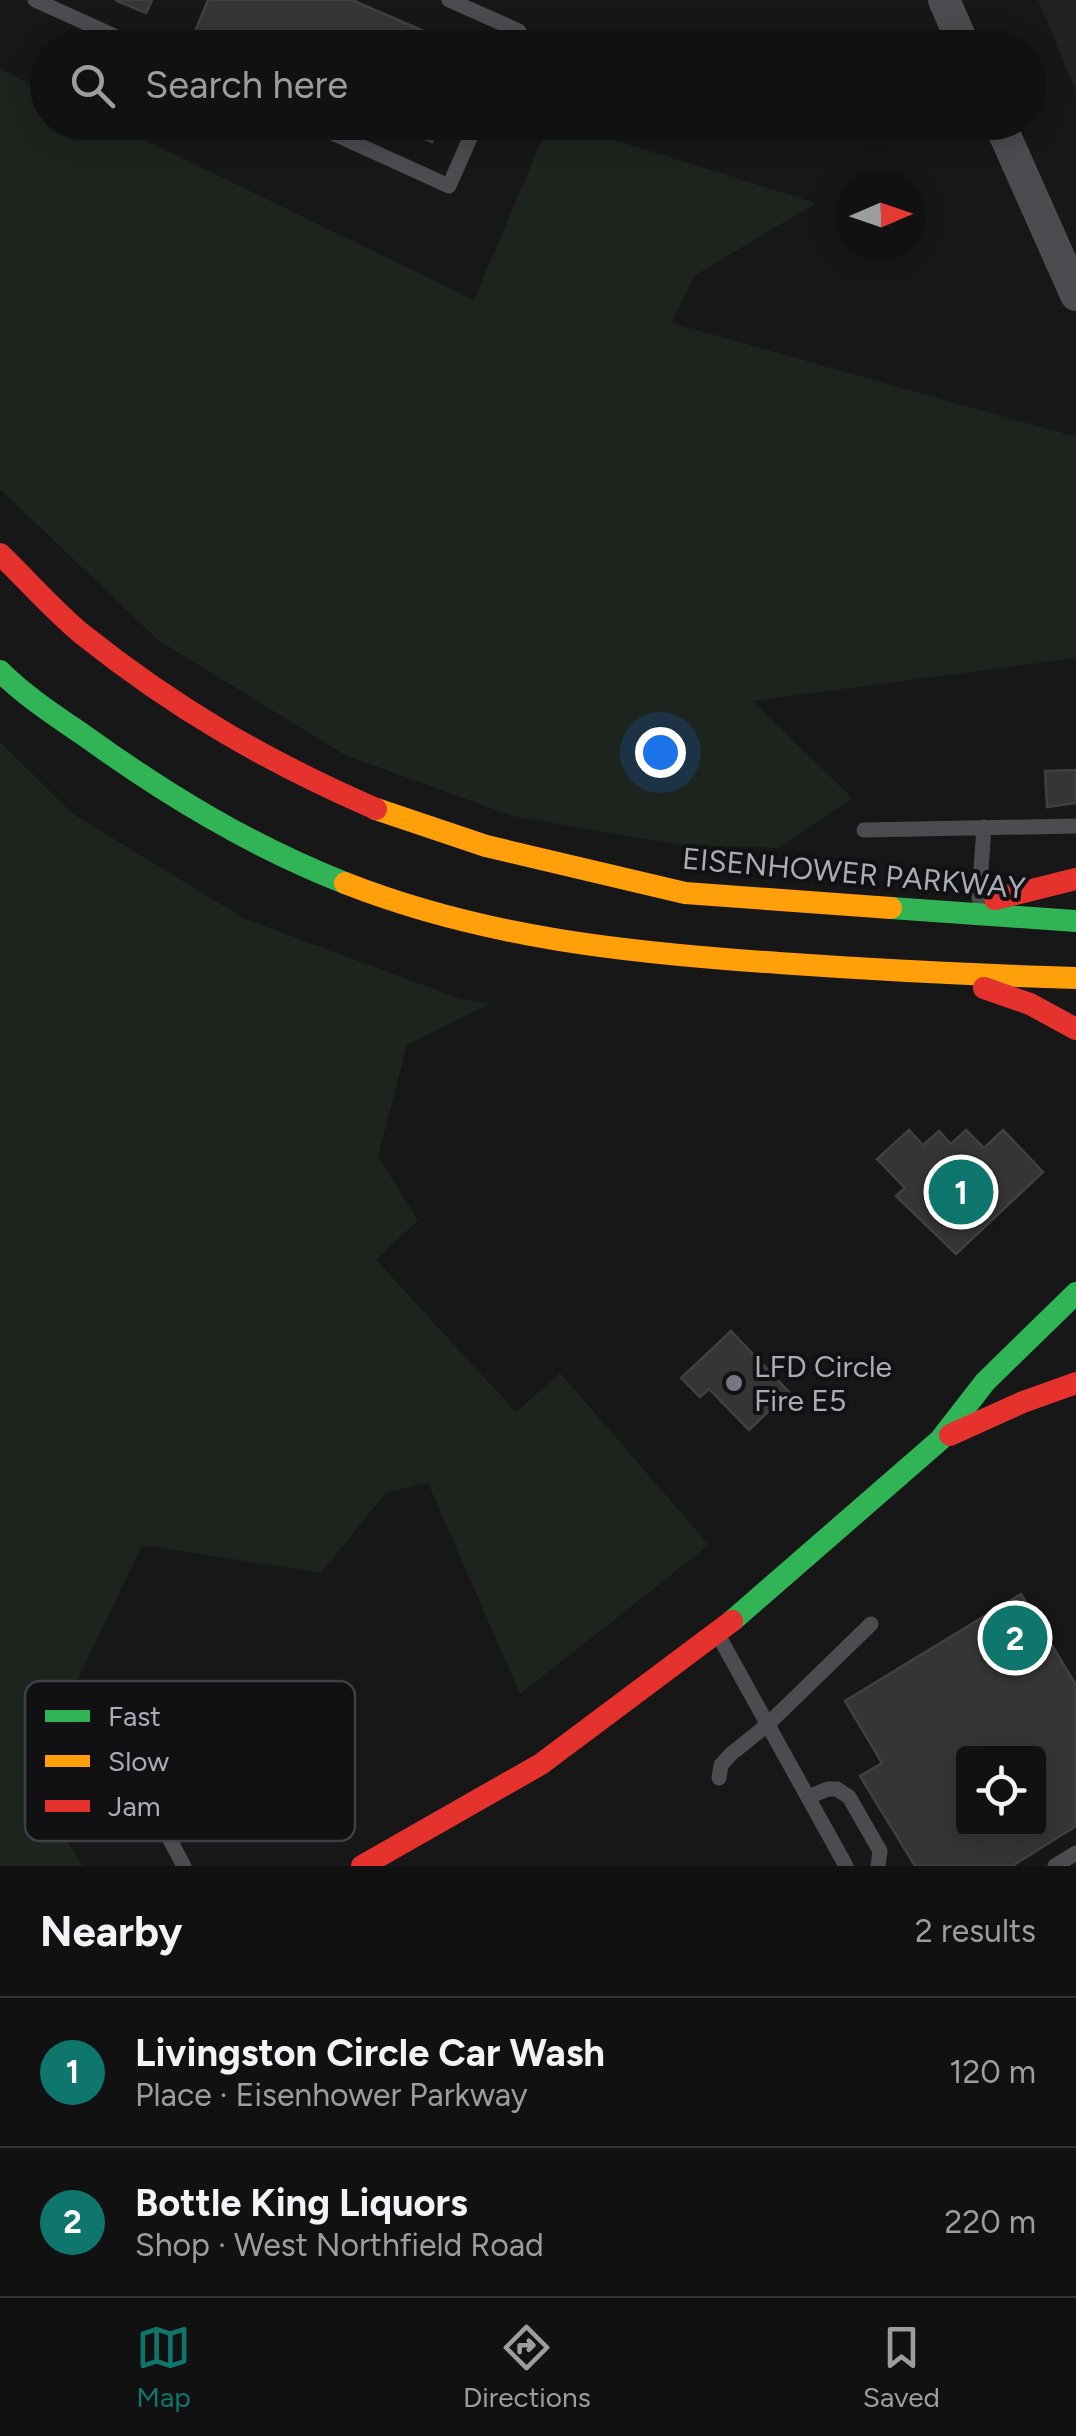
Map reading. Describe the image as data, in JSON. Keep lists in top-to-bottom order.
{
  "streets": {
    "main road": ["EISENHOWER PARKWAY"]
  },
  "places": ["LFD Circle Fire E5"],
  "legend": ["Fast", "Slow", "Jam"],
  "north": "right",
  "page": {
    "search": "Search here",
    "pins": ["1", "2"],
    "heading": ["Nearby", "2 results"],
    "list": [
      {
        "mark": "1",
        "name": "Livingston Circle Car Wash",
        "note": "Place · Eisenhower Parkway",
        "value": "120 m"
      },
      {
        "mark": "2",
        "name": "Bottle King Liquors",
        "note": "Shop · West Northfield Road",
        "value": "220 m"
      }
    ],
    "nav": ["Map", "Directions", "Saved"]
  }
}
